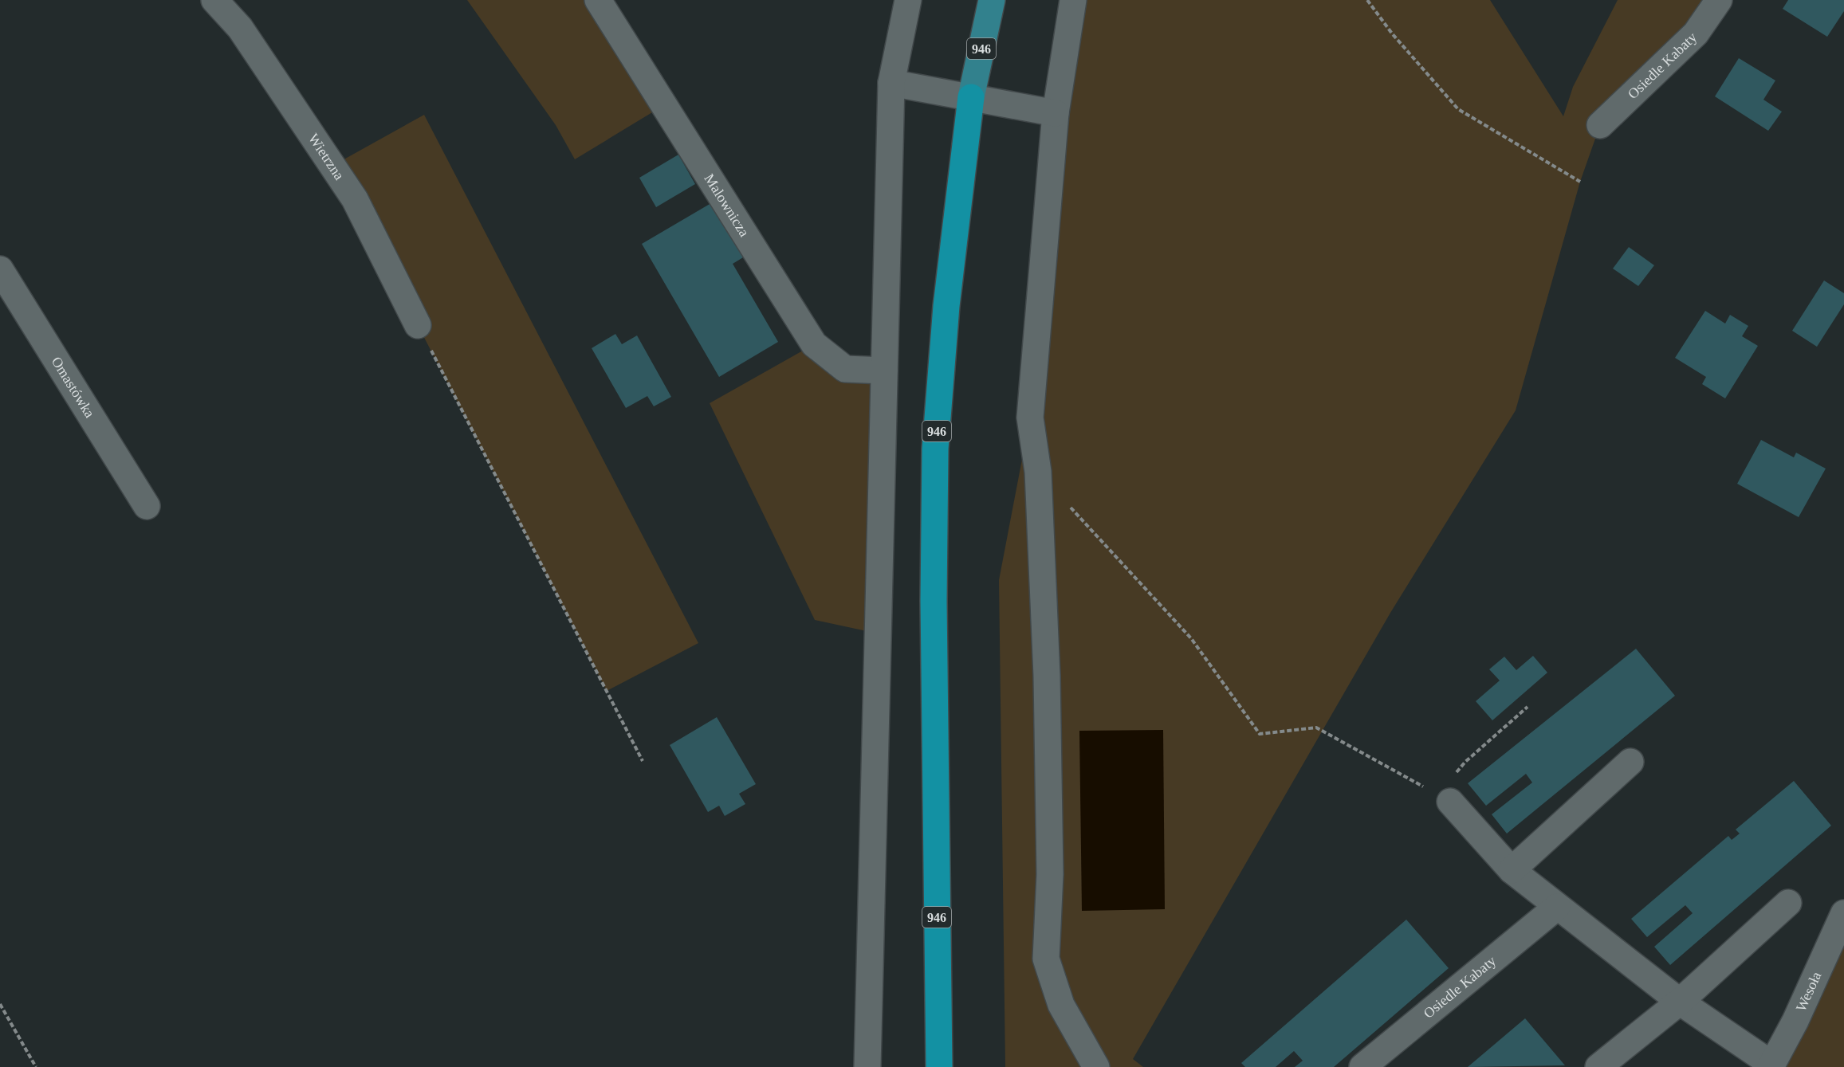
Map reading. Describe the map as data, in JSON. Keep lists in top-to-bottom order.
{
  "streets": {
    "highway": ["946"],
    "street": [
      "Osiedle Kabaty",
      "Wietrzna",
      "Malownicza",
      "Omastówka",
      "Wesoła"
    ]
  }
}
